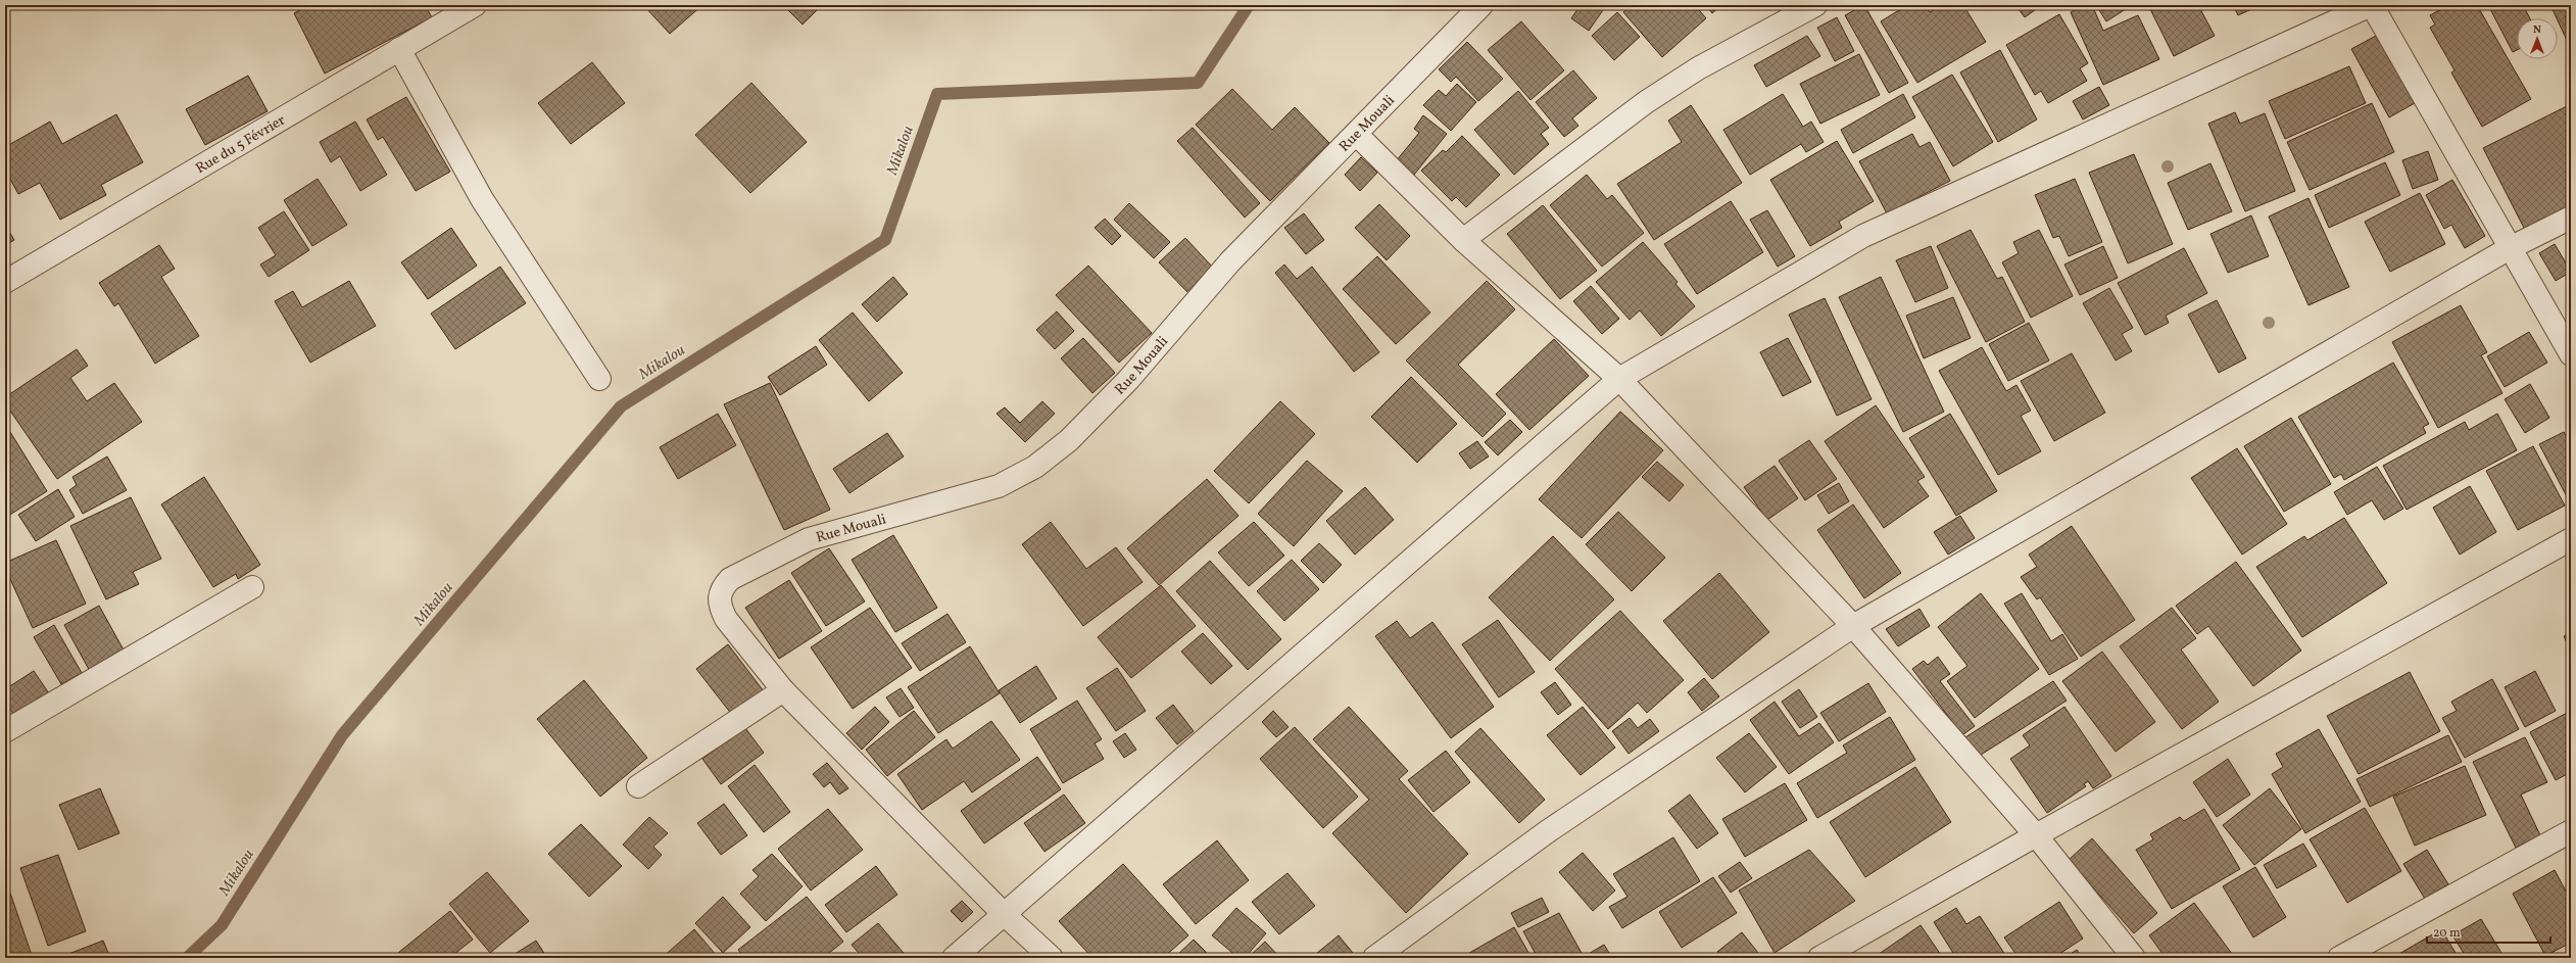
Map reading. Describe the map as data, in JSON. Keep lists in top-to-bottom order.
{
  "streets": {
    "street": ["Rue Mouali", "Rue du 5 Février"]
  },
  "water": ["Mikalou"],
  "scale_bar": "20 m",
  "north": "top"
}
